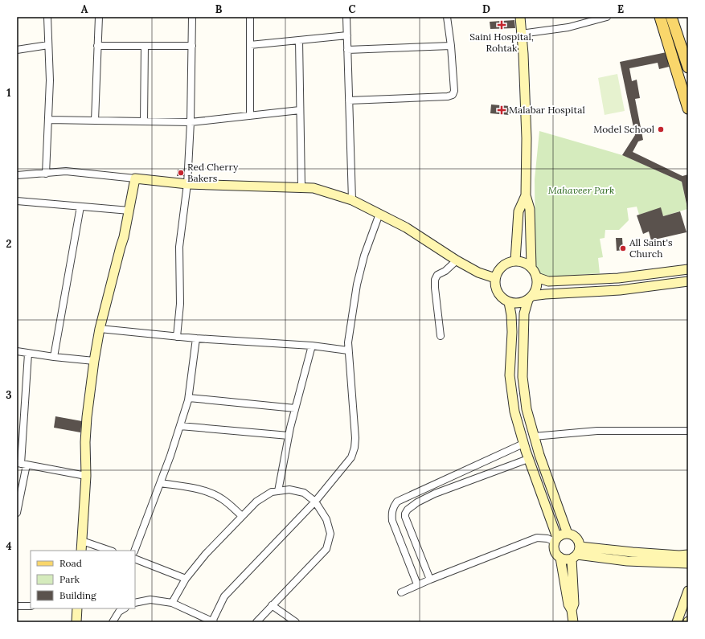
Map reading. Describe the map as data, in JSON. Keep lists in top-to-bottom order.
{
  "parks": ["Mahaveer Park"],
  "places": {
    "health": ["Saini Hospital, Rohtak", "Malabar Hospital"],
    "other": ["Model School", "Red Cherry Bakers", "All Saint's Church"]
  },
  "legend": ["Road", "Park", "Building"],
  "grid": {
    "columns": [
      "A",
      "B",
      "C",
      "D",
      "E"
    ],
    "rows": [
      "1",
      "2",
      "3",
      "4"
    ]
  }
}
